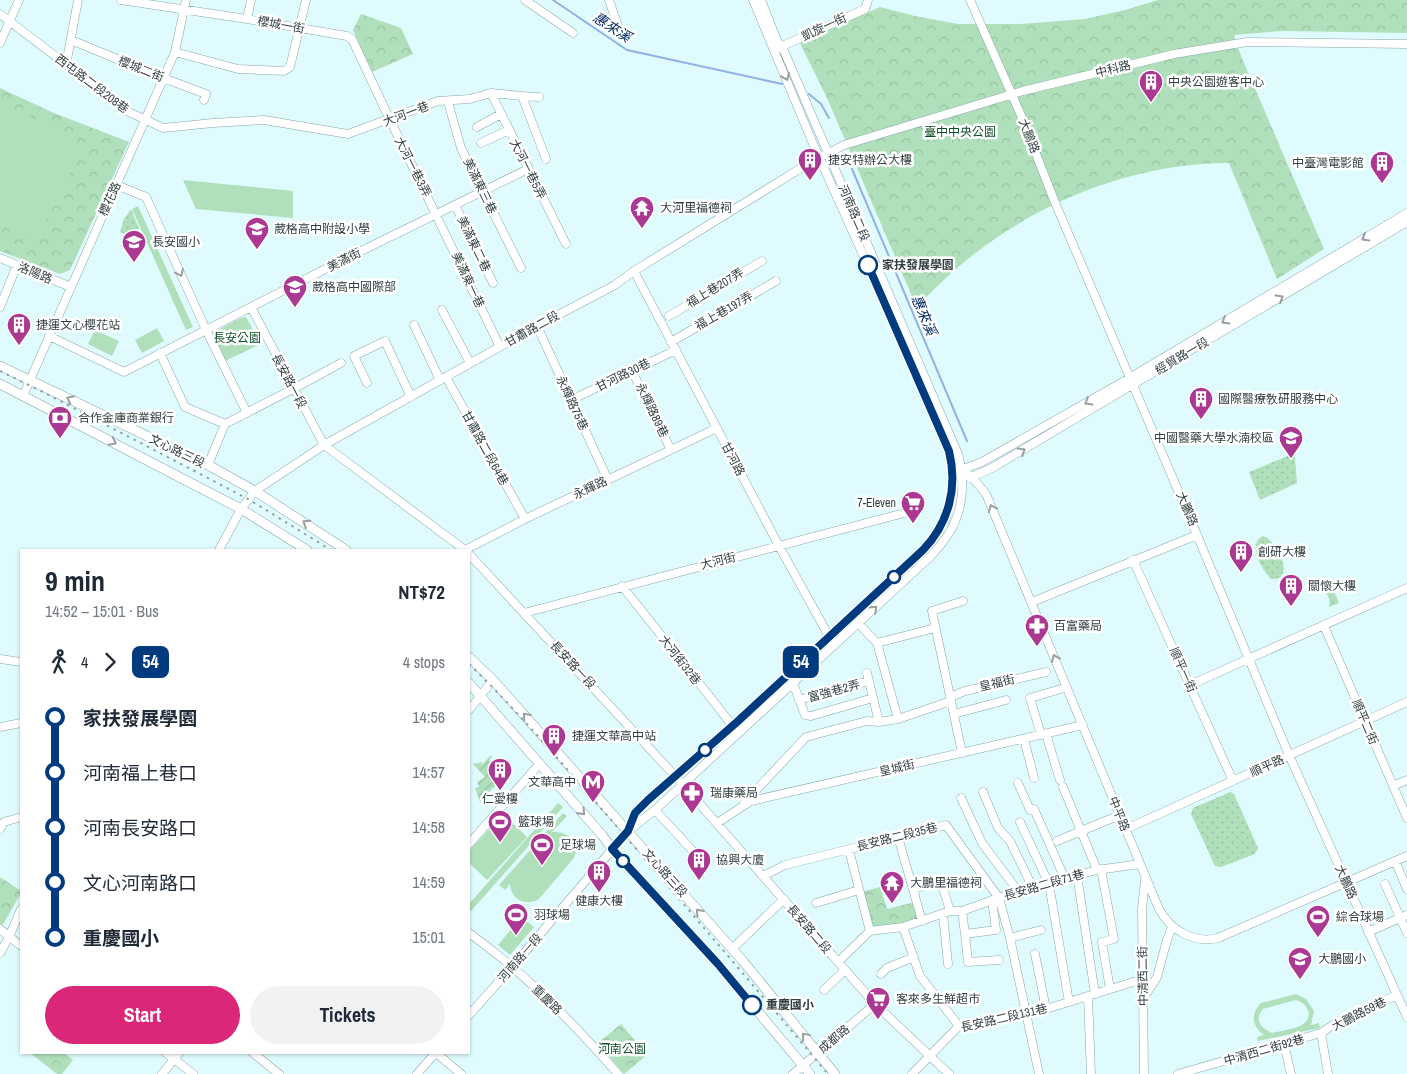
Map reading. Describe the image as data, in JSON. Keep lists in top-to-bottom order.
{
  "streets": {
    "main road": ["文心路三段"],
    "street": [
      "櫻城一街",
      "凱旋一街",
      "櫻城二街",
      "中科路",
      "西屯路二段208巷",
      "大河一巷",
      "大鵬路",
      "大河一巷3弄",
      "大河一巷5弄",
      "美滿東三巷",
      "櫻花路",
      "河南路二段",
      "美滿東二巷",
      "美滿街",
      "洛陽路",
      "美滿東一巷",
      "福上巷207弄",
      "福上巷197弄",
      "甘肅路二段",
      "經貿路一段",
      "甘河路30巷",
      "長安路一段",
      "永輝路75巷",
      "永輝路89巷",
      "甘肅路二段64巷",
      "甘河路",
      "永輝路",
      "大河街",
      "大河街32巷",
      "順平一街",
      "皇福街",
      "富強巷2弄",
      "順平二街",
      "順平路",
      "皇城街",
      "中平路",
      "長安路二段35巷",
      "長安路二段71巷",
      "長安路二段",
      "河南路一段",
      "中清西二街",
      "重慶路",
      "大鵬路59巷",
      "長安路二段131巷",
      "成都路",
      "中清西二街92巷"
    ]
  },
  "crossings": [
    ["櫻城一街", "大河一巷"],
    ["櫻城一街", "大河一巷3弄"],
    ["櫻城一街", "櫻花路"],
    ["凱旋一街", "河南路二段"],
    ["櫻城二街", "櫻花路"],
    ["中科路", "大鵬路"],
    ["中科路", "河南路二段"],
    ["中科路", "甘肅路二段"],
    ["西屯路二段208巷", "大河一巷"],
    ["西屯路二段208巷", "櫻花路"],
    ["大河一巷", "大河一巷3弄"],
    ["大河一巷", "大河一巷5弄"],
    ["大河一巷", "美滿東三巷"],
    ["大鵬路", "經貿路一段"],
    ["大鵬路", "順平路"],
    ["大鵬路", "大鵬路59巷"],
    ["大河一巷3弄", "美滿街"],
    ["大河一巷3弄", "美滿東一巷"],
    ["大河一巷5弄", "美滿街"],
    ["美滿東三巷", "美滿街"],
    ["櫻花路", "洛陽路"],
    ["櫻花路", "文心路三段"],
    ["河南路二段", "甘肅路二段"],
    ["河南路二段", "經貿路一段"],
    ["河南路二段", "長安路一段"],
    ["河南路二段", "文心路三段"],
    ["河南路二段", "甘河路"],
    ["河南路二段", "大河街32巷"],
    ["河南路二段", "中平路"],
    ["河南路二段", "長安路二段"],
    ["河南路二段", "河南路一段"],
    ["美滿東二巷", "美滿街"],
    ["美滿街", "美滿東一巷"],
    ["美滿街", "長安路一段"],
    ["美滿東一巷", "甘肅路二段"],
    ["福上巷197弄", "甘河路"],
    ["甘肅路二段", "長安路一段"],
    ["甘肅路二段", "永輝路75巷"],
    ["甘肅路二段", "甘肅路二段64巷"],
    ["甘肅路二段", "文心路三段"],
    ["甘肅路二段", "甘河路"],
    ["經貿路一段", "中平路"],
    ["甘河路30巷", "永輝路75巷"],
    ["甘河路30巷", "永輝路89巷"],
    ["甘河路30巷", "甘河路"],
    ["長安路一段", "大河街"],
    ["長安路一段", "長安路二段"],
    ["永輝路75巷", "永輝路"],
    ["永輝路89巷", "永輝路"],
    ["甘肅路二段64巷", "永輝路"],
    ["文心路三段", "河南路一段"],
    ["文心路三段", "成都路"],
    ["甘河路", "永輝路"],
    ["甘河路", "大河街"],
    ["大河街", "大河街32巷"],
    ["順平一街", "順平路"],
    ["皇福街", "皇城街"],
    ["順平二街", "順平路"],
    ["順平路", "中平路"],
    ["皇城街", "中平路"],
    ["皇城街", "長安路二段"],
    ["中平路", "長安路二段71巷"],
    ["中平路", "中清西二街"],
    ["長安路二段35巷", "長安路二段71巷"],
    ["長安路二段35巷", "長安路二段"],
    ["長安路二段", "長安路二段131巷"],
    ["長安路二段", "成都路"],
    ["河南路一段", "重慶路"],
    ["中清西二街", "長安路二段131巷"],
    ["大鵬路59巷", "中清西二街92巷"]
  ],
  "one_way": ["中平路"],
  "water": ["惠來溪"],
  "parks": ["臺中中央公園", "長安公園", "河南公園"],
  "places": {
    "building": [
      "中央公園遊客中心",
      "捷安特辦公大樓",
      "中臺灣電影館",
      "捷運文心櫻花站",
      "國際醫療敎研服務中心",
      "創研大樓",
      "關懷大樓",
      "捷運文華高中站",
      "仁愛樓",
      "協興大廈",
      "健康大樓"
    ],
    "temple": ["大河里福德祠", "大鵬里福德祠"],
    "school or university": [
      "葳格高中附設小學",
      "長安國小",
      "葳格高中國際部",
      "中國醫藥大學水湳校區",
      "大鵬國小"
    ],
    "other": ["家扶發展學園", "重慶國小"],
    "bank": ["合作金庫商業銀行"],
    "supermarket": ["7-Eleven", "客來多生鮮超市"],
    "pharmacy": ["百富藥局", "瑞康藥局"],
    "metro station": ["文華高中"],
    "sports": [
      "籃球場",
      "足球場",
      "羽球場",
      "綜合球場"
    ]
  },
  "lines": ["bus line 54"],
  "page": {
    "on_map": "54",
    "heading": ["9 min", "14:52 – 15:01 · Bus", "NT$72"],
    "legs": ["4", "54", "4 stops"],
    "list": [
      {
        "name": "家扶發展學園",
        "value": "14:56"
      },
      {
        "name": "河南福上巷口",
        "value": "14:57"
      },
      {
        "name": "河南長安路口",
        "value": "14:58"
      },
      {
        "name": "文心河南路口",
        "value": "14:59"
      },
      {
        "name": "重慶國小",
        "value": "15:01"
      }
    ],
    "buttons": ["Start", "Tickets"]
  }
}
